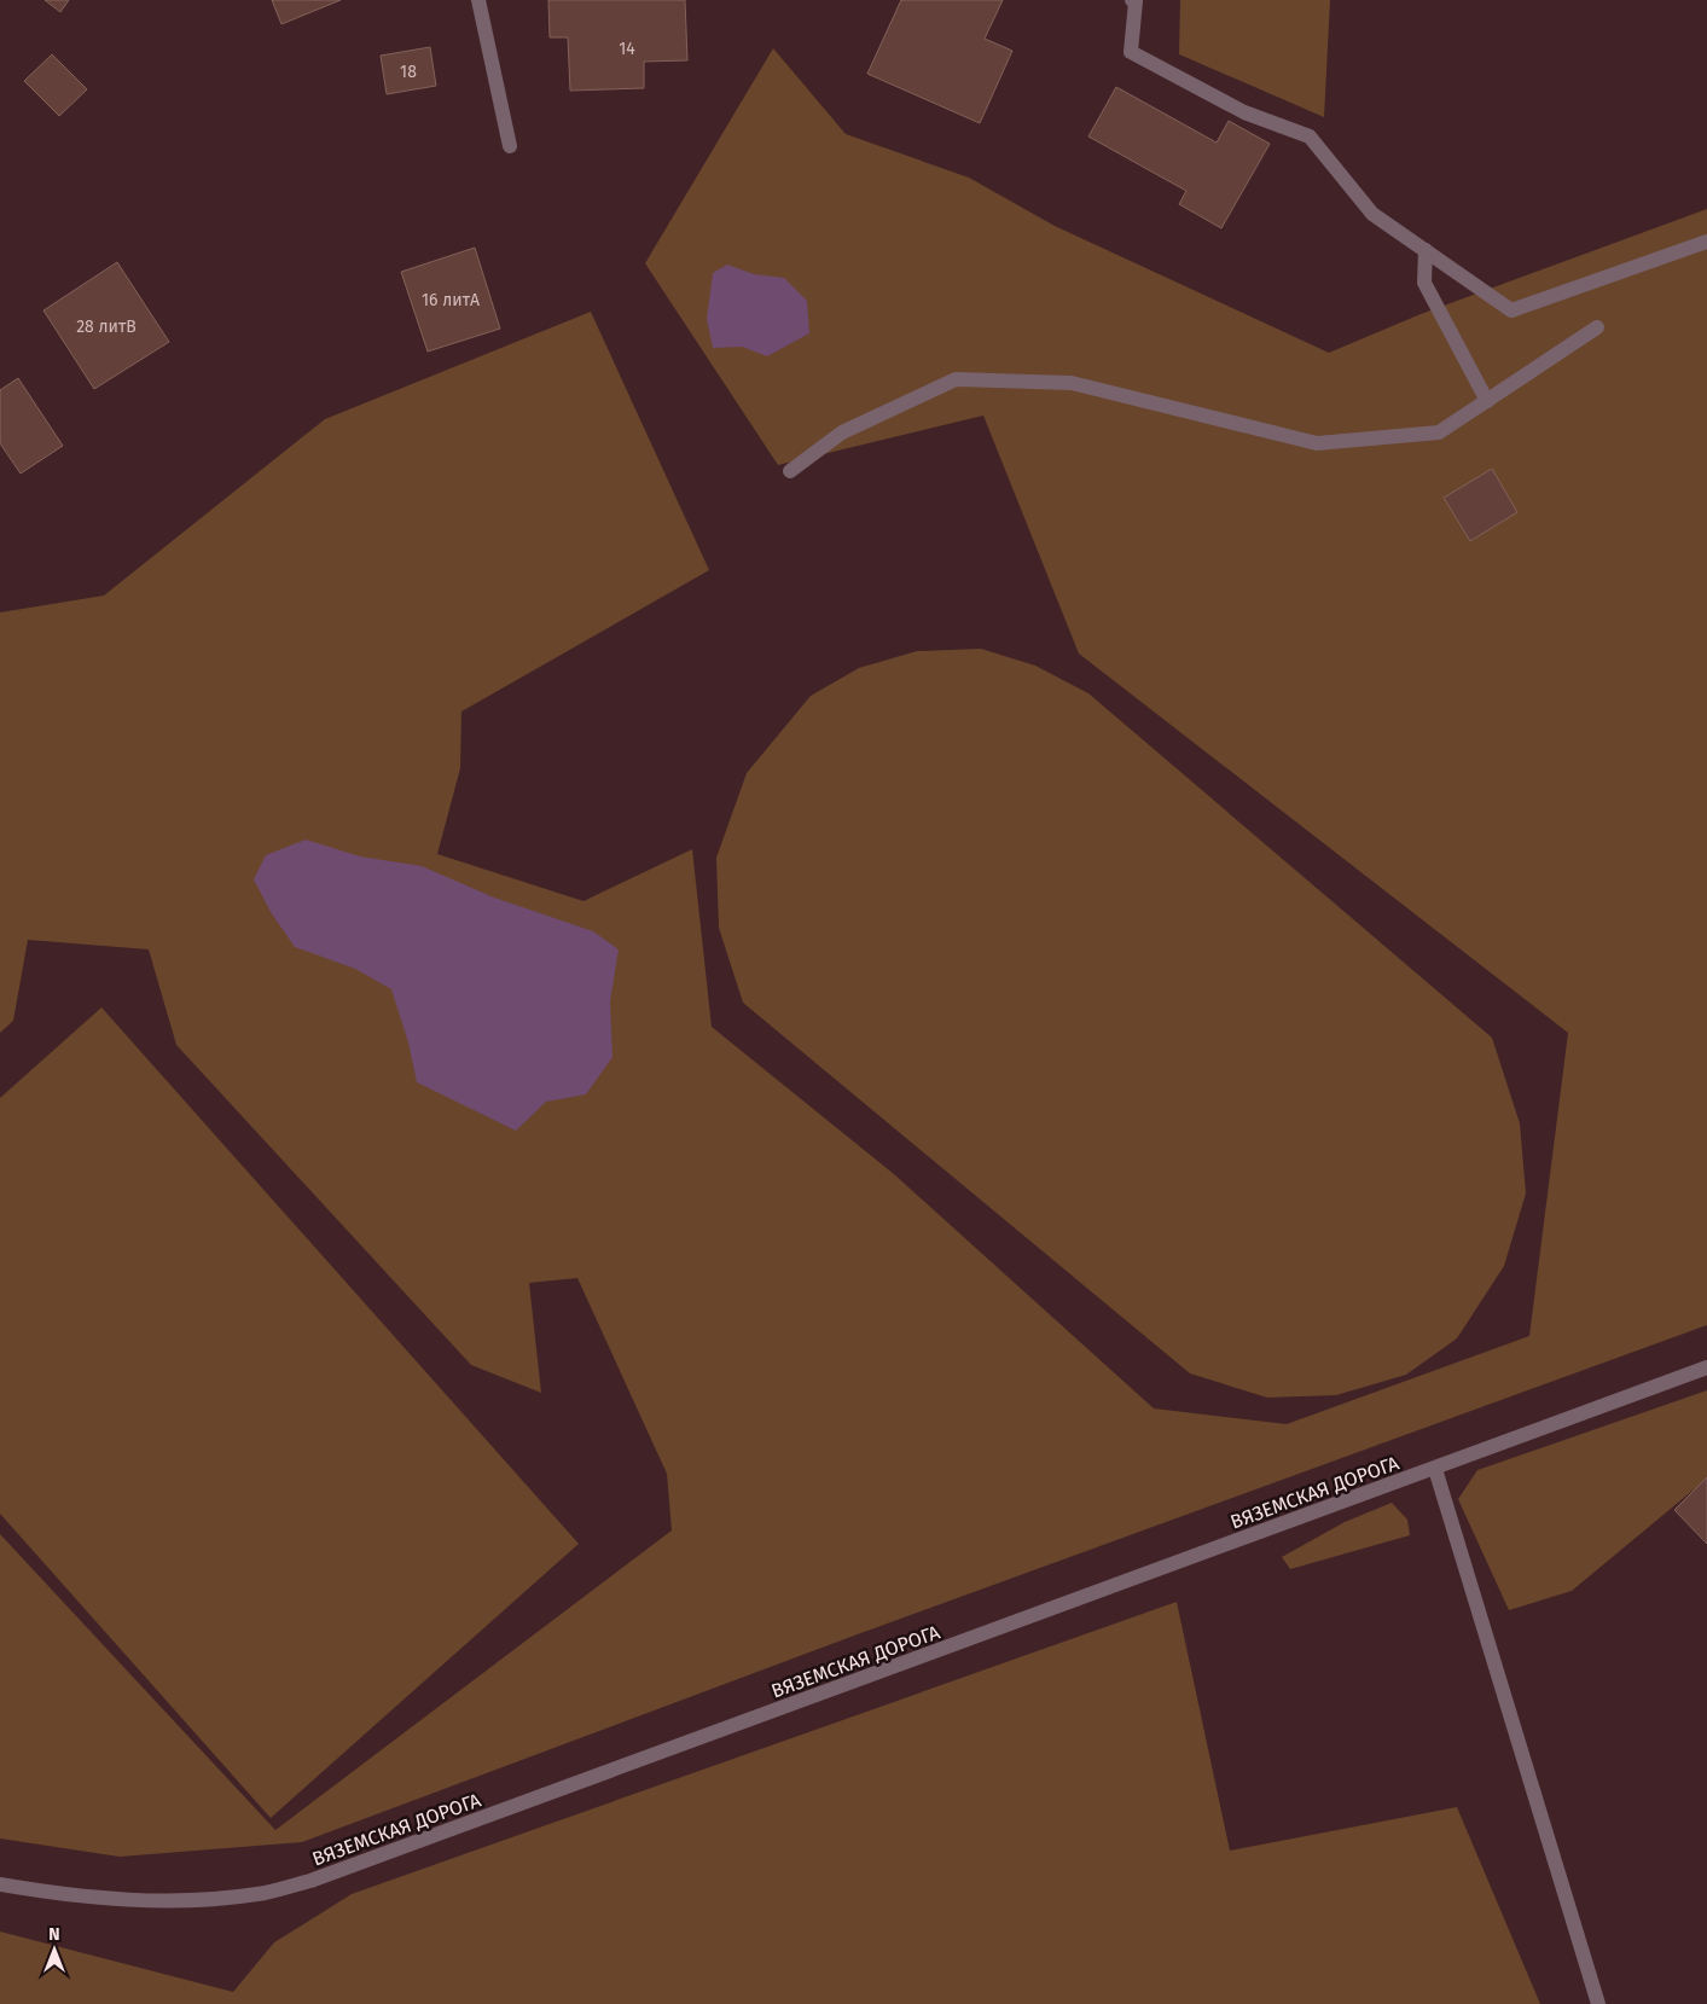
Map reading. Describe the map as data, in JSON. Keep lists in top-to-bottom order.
{
  "streets": {
    "street": ["ВЯЗЕМСКАЯ ДОРОГА"]
  },
  "house_numbers": [
    "14",
    "18",
    "16 литА",
    "28 литВ"
  ],
  "north": "top"
}
